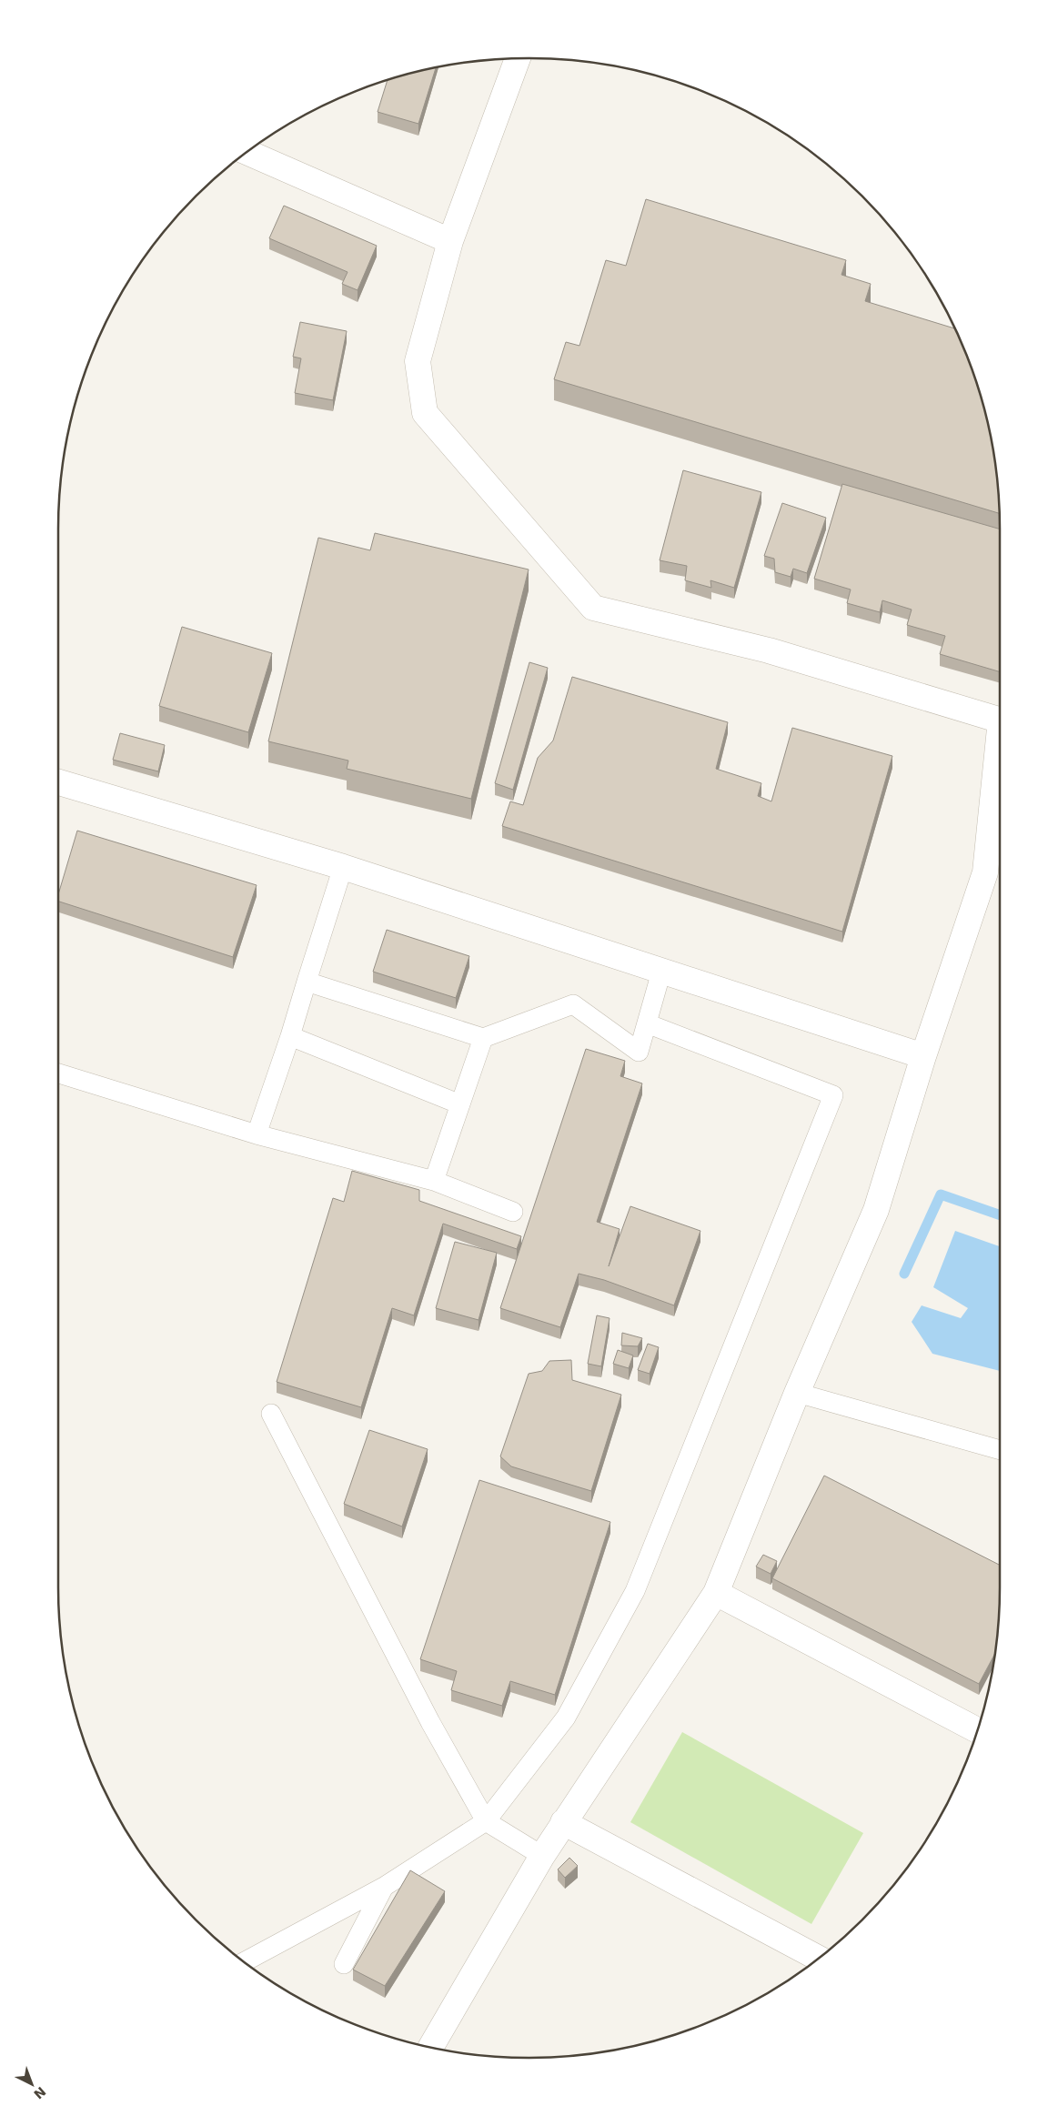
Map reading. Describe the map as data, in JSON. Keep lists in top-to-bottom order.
{
  "north": "bottom right"
}
